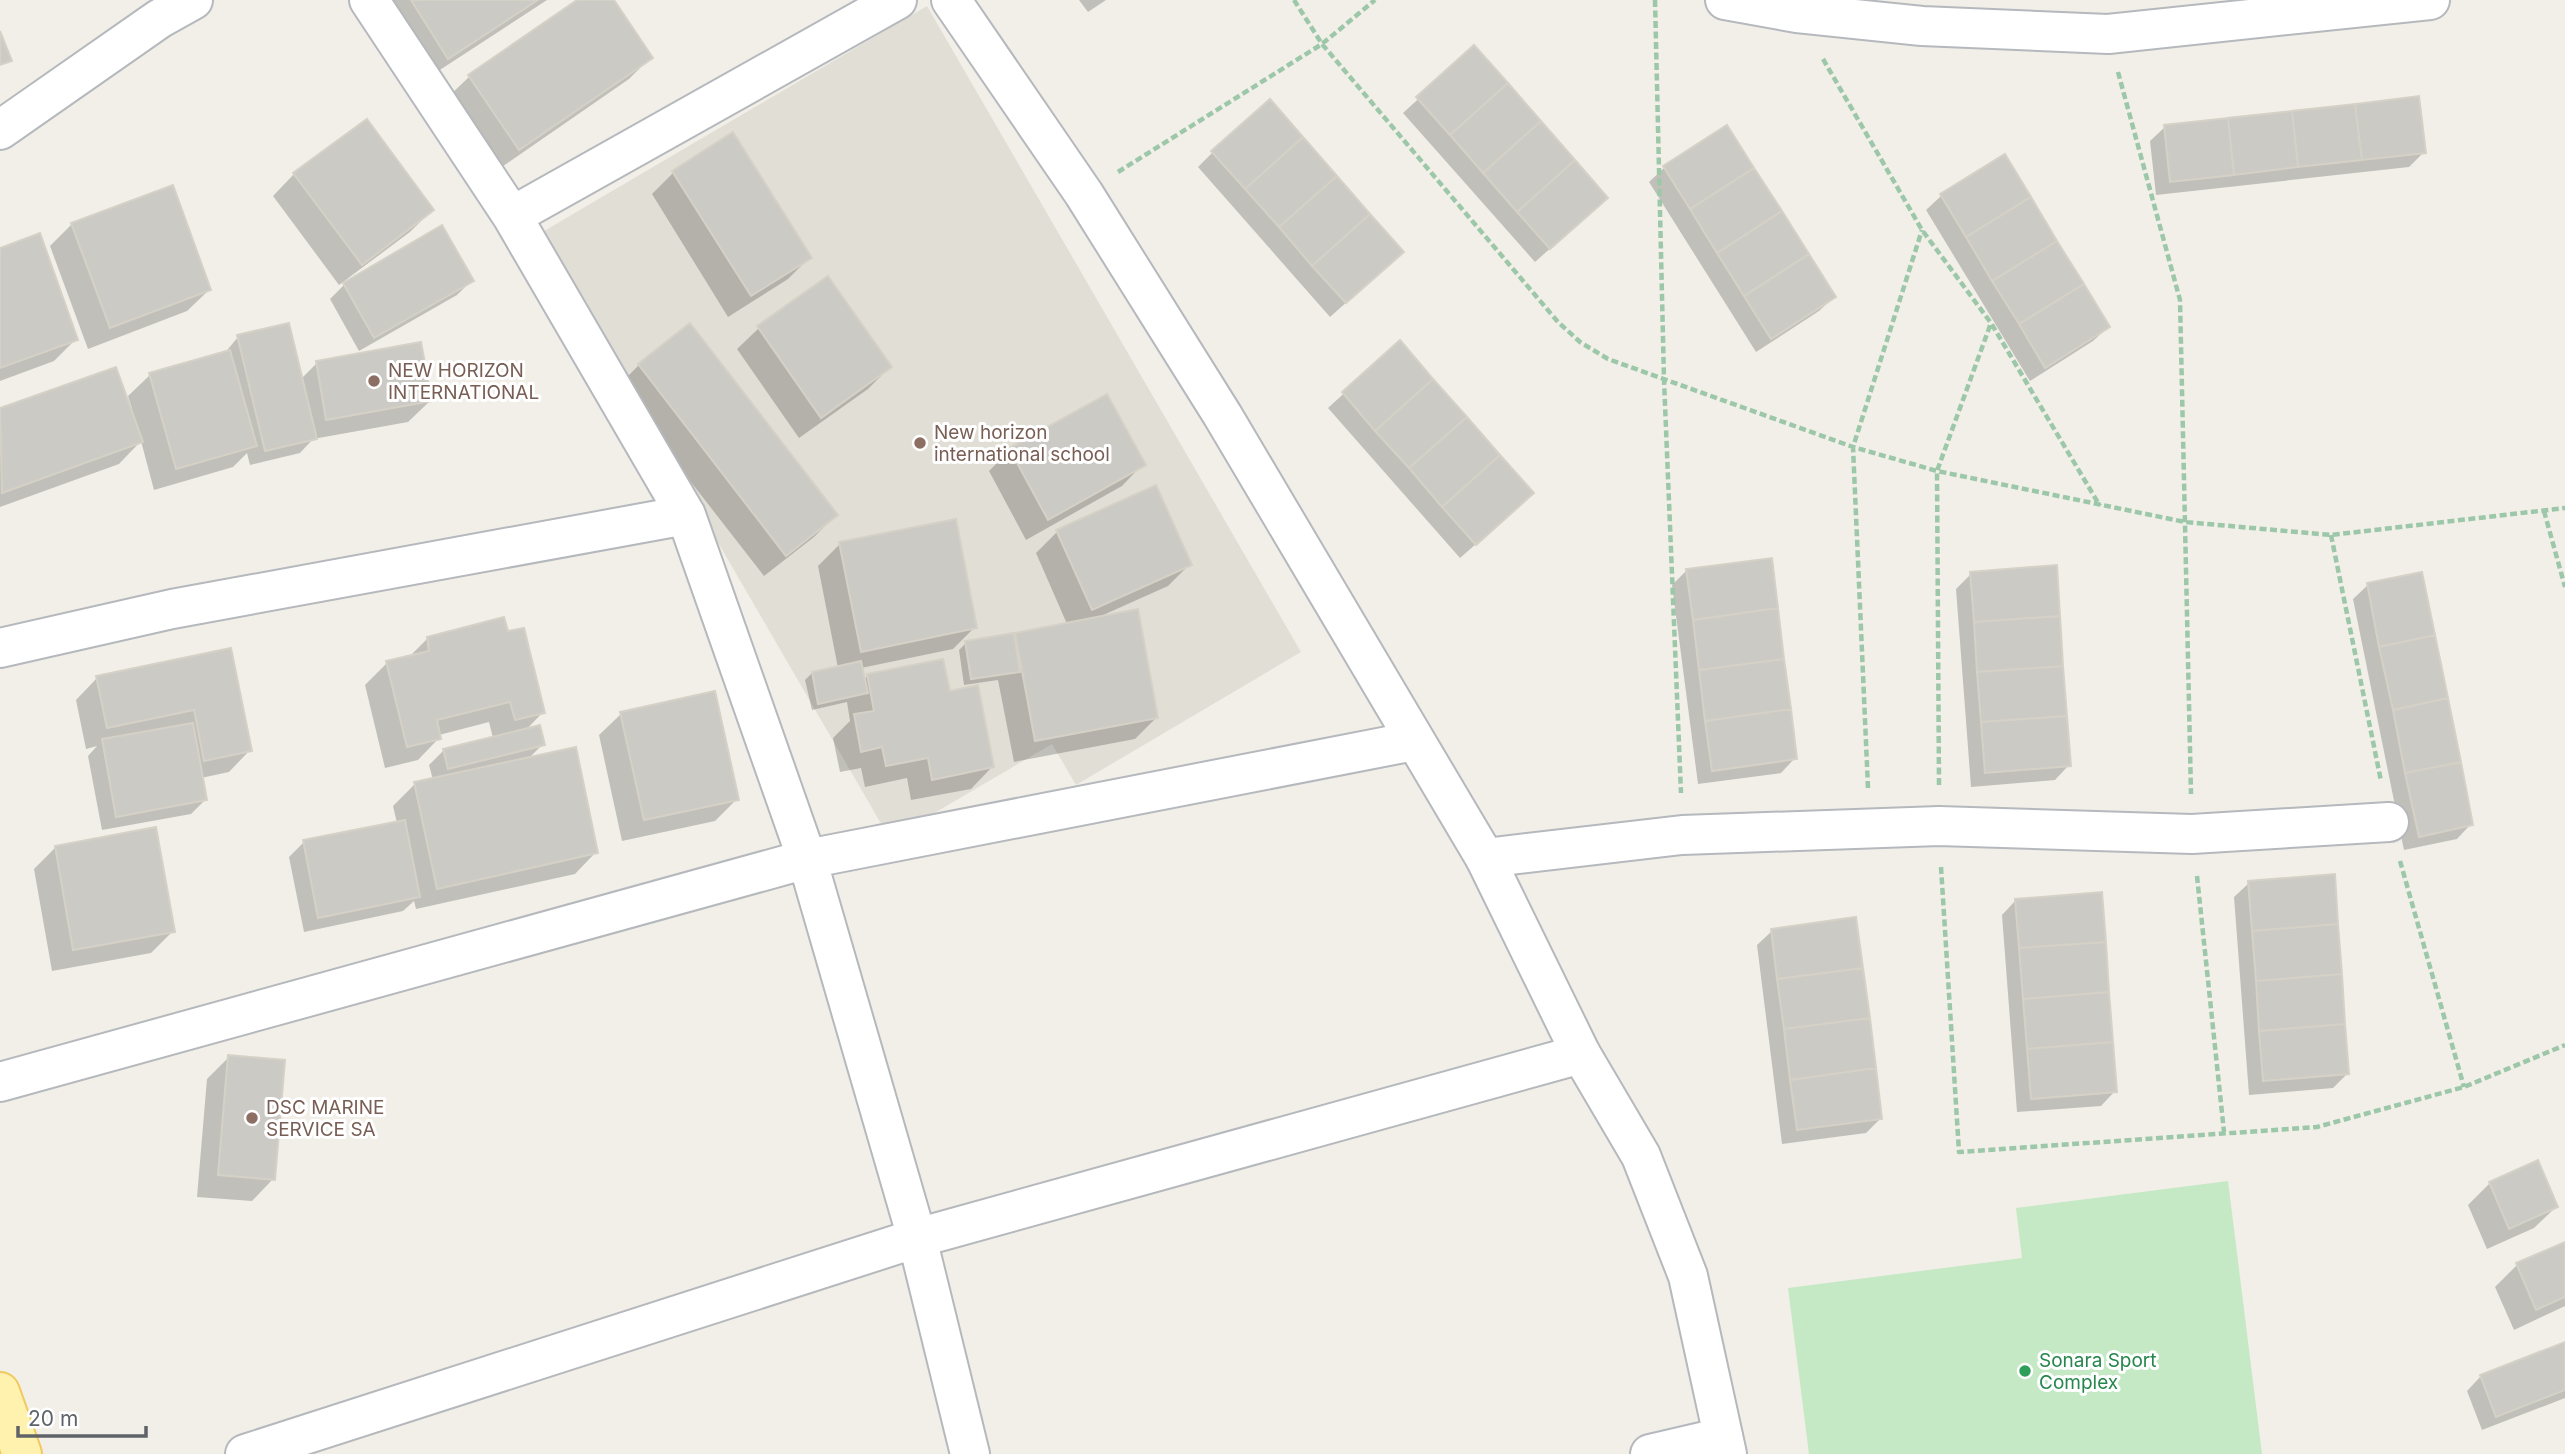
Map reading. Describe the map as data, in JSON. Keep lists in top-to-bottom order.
{
  "places": [
    "NEW HORIZON INTERNATIONAL",
    "New horizon international school",
    "DSC MARINE SERVICE SA",
    "Sonara Sport Complex"
  ],
  "scale_bar": "20 m"
}
